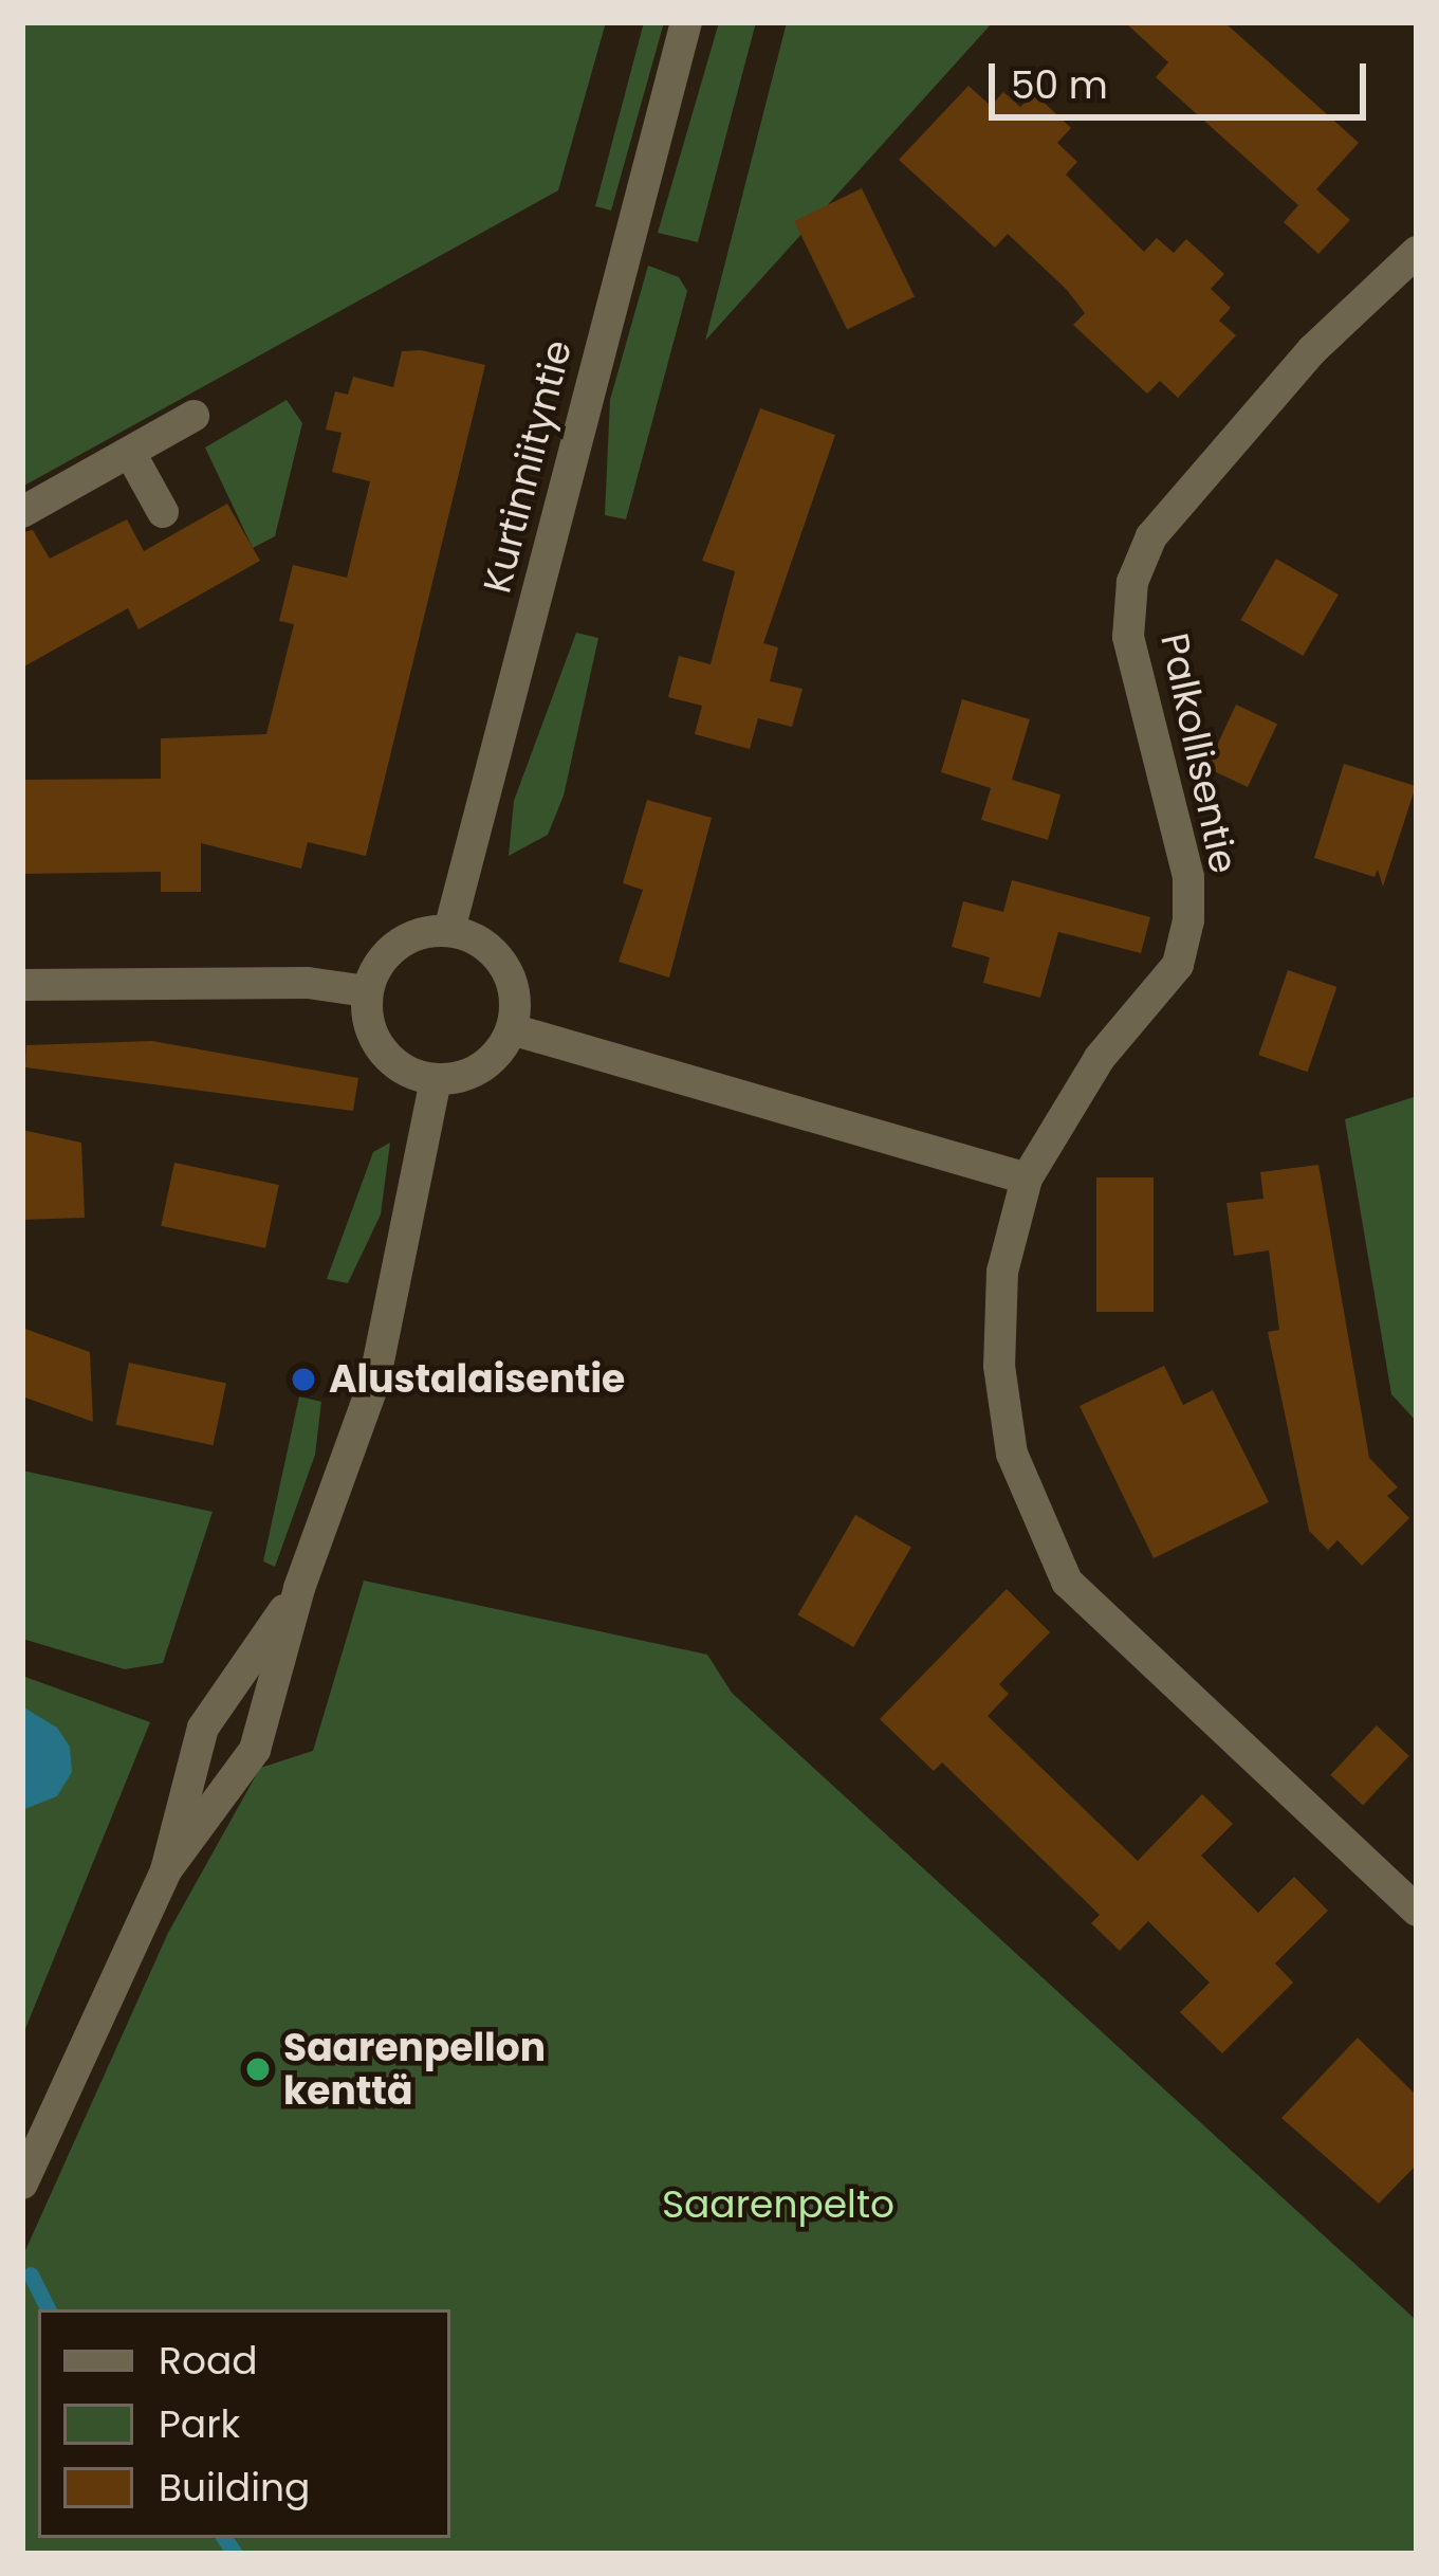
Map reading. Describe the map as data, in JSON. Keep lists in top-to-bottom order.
{
  "streets": {
    "street": ["Kurtinniityntie", "Palkollisentie"]
  },
  "parks": ["Saarenpelto"],
  "places": ["Alustalaisentie", "Saarenpellon kenttä"],
  "legend": ["Road", "Park", "Building"],
  "scale_bar": "50 m"
}
